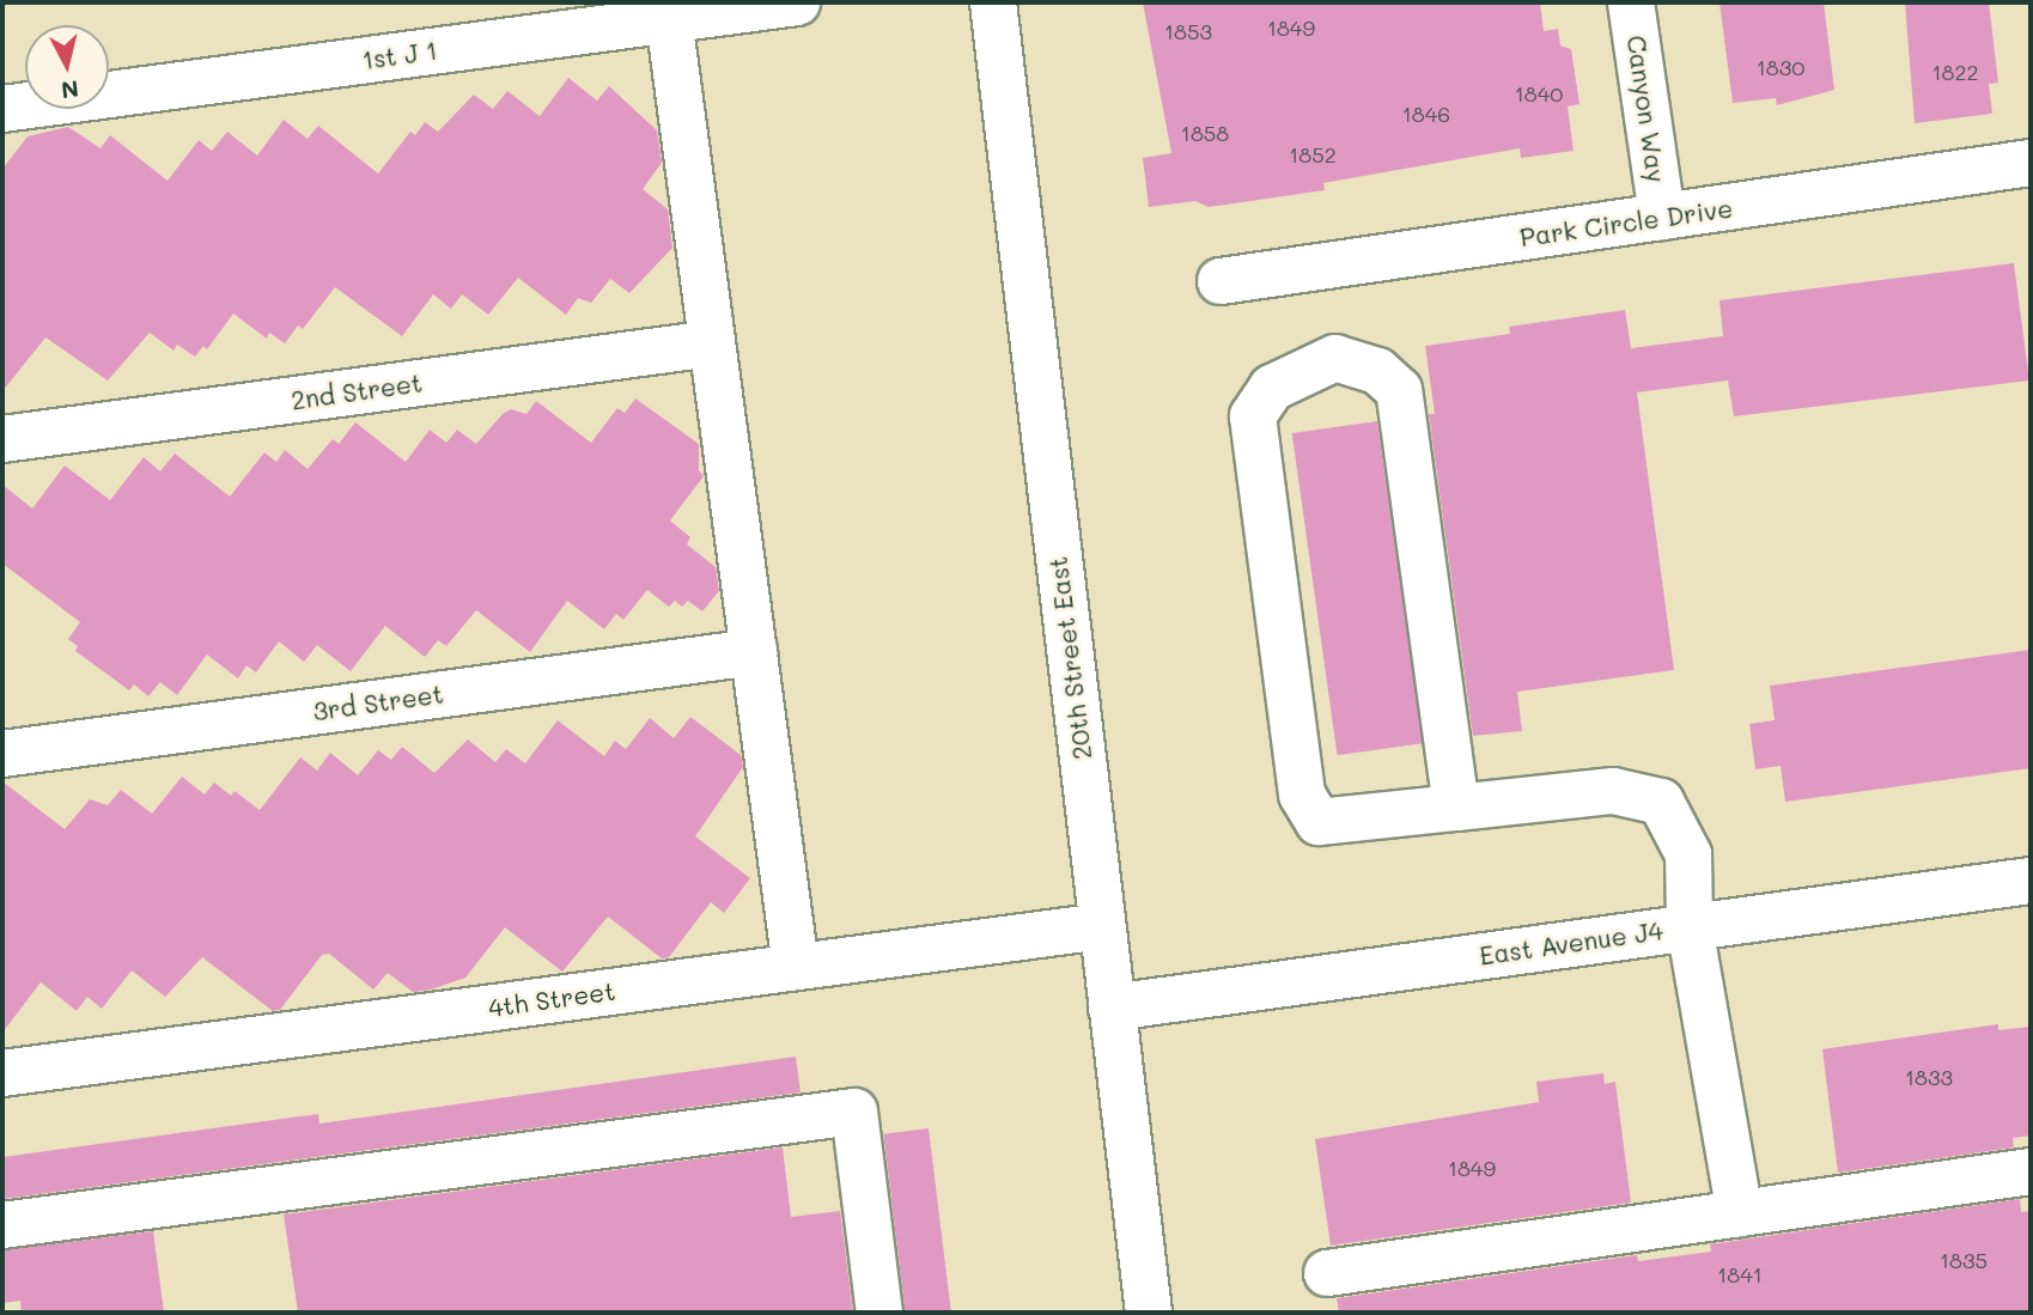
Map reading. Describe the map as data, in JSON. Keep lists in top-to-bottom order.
{
  "streets": {
    "street": [
      "1st J 1",
      "Canyon Way",
      "Park Circle Drive",
      "2nd Street",
      "20th Street East",
      "3rd Street",
      "East Avenue J4",
      "4th Street"
    ]
  },
  "crossings": [
    ["Canyon Way", "Park Circle Drive"],
    ["20th Street East", "East Avenue J4"],
    ["20th Street East", "4th Street"]
  ],
  "house_numbers": [
    "1849",
    "1853",
    "1830",
    "1822",
    "1840",
    "1846",
    "1858",
    "1852",
    "1833",
    "1849",
    "1835",
    "1841"
  ],
  "north": "bottom"
}
